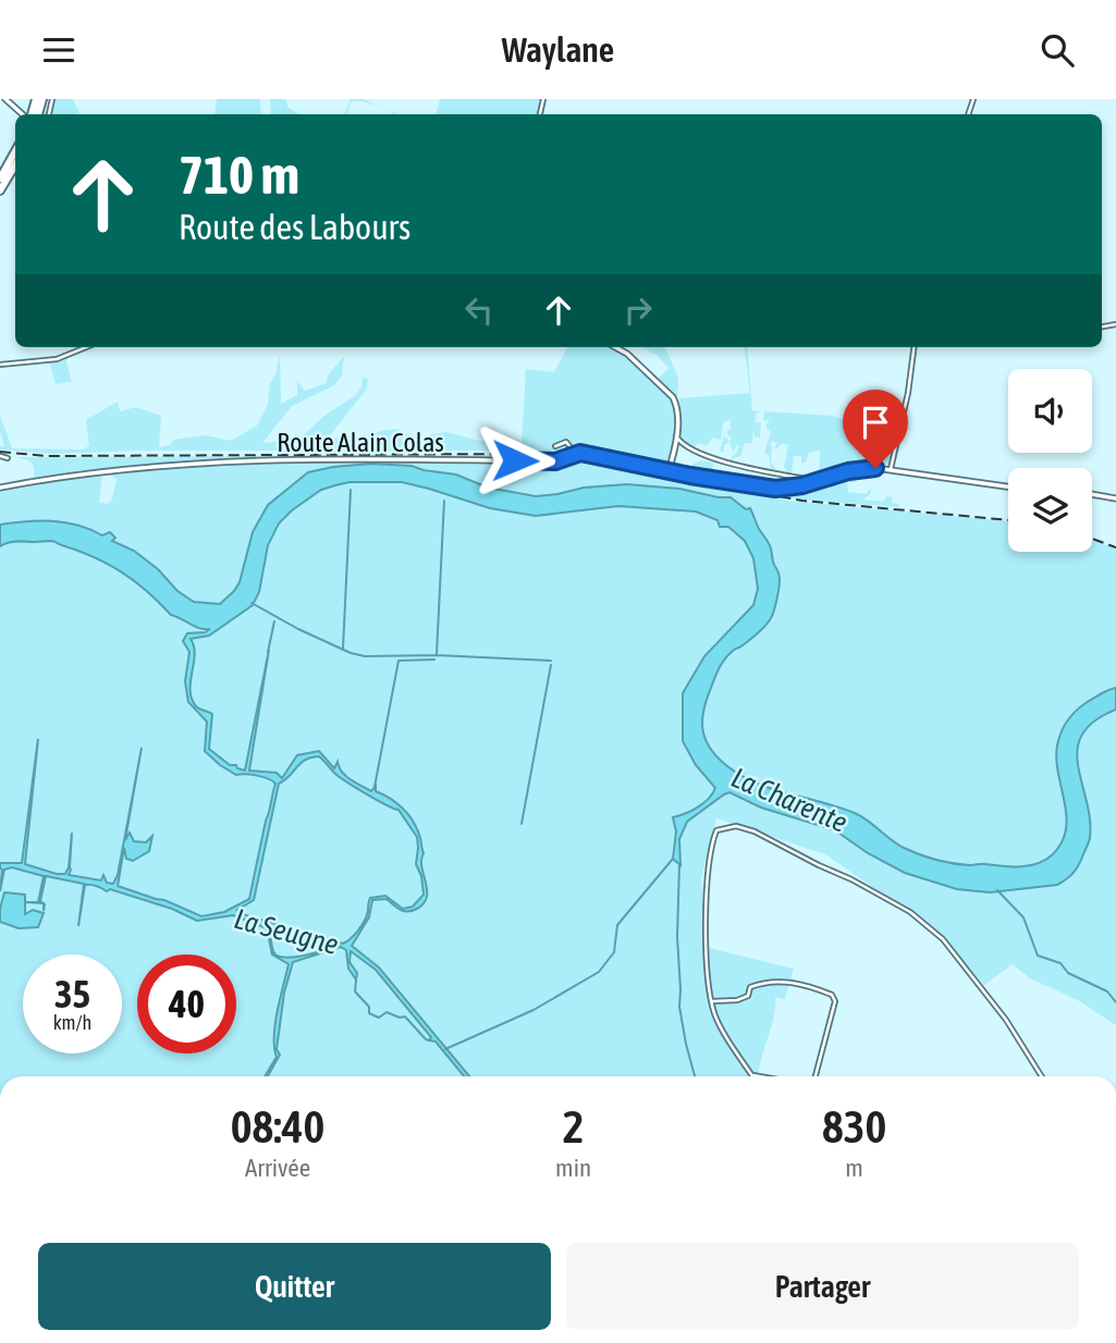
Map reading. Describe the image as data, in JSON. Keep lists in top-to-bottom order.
{
  "streets": {
    "street": ["Route Alain Colas"]
  },
  "water": ["La Charente", "La Seugne"],
  "page": {
    "header": "Waylane",
    "turn": ["710 m", "Route des Labours"],
    "speed": "35 km/h",
    "limit": "40",
    "eta": [
      "08:40",
      "Arrivée",
      "2",
      "min",
      "830",
      "m"
    ],
    "buttons": ["Quitter", "Partager"]
  }
}
